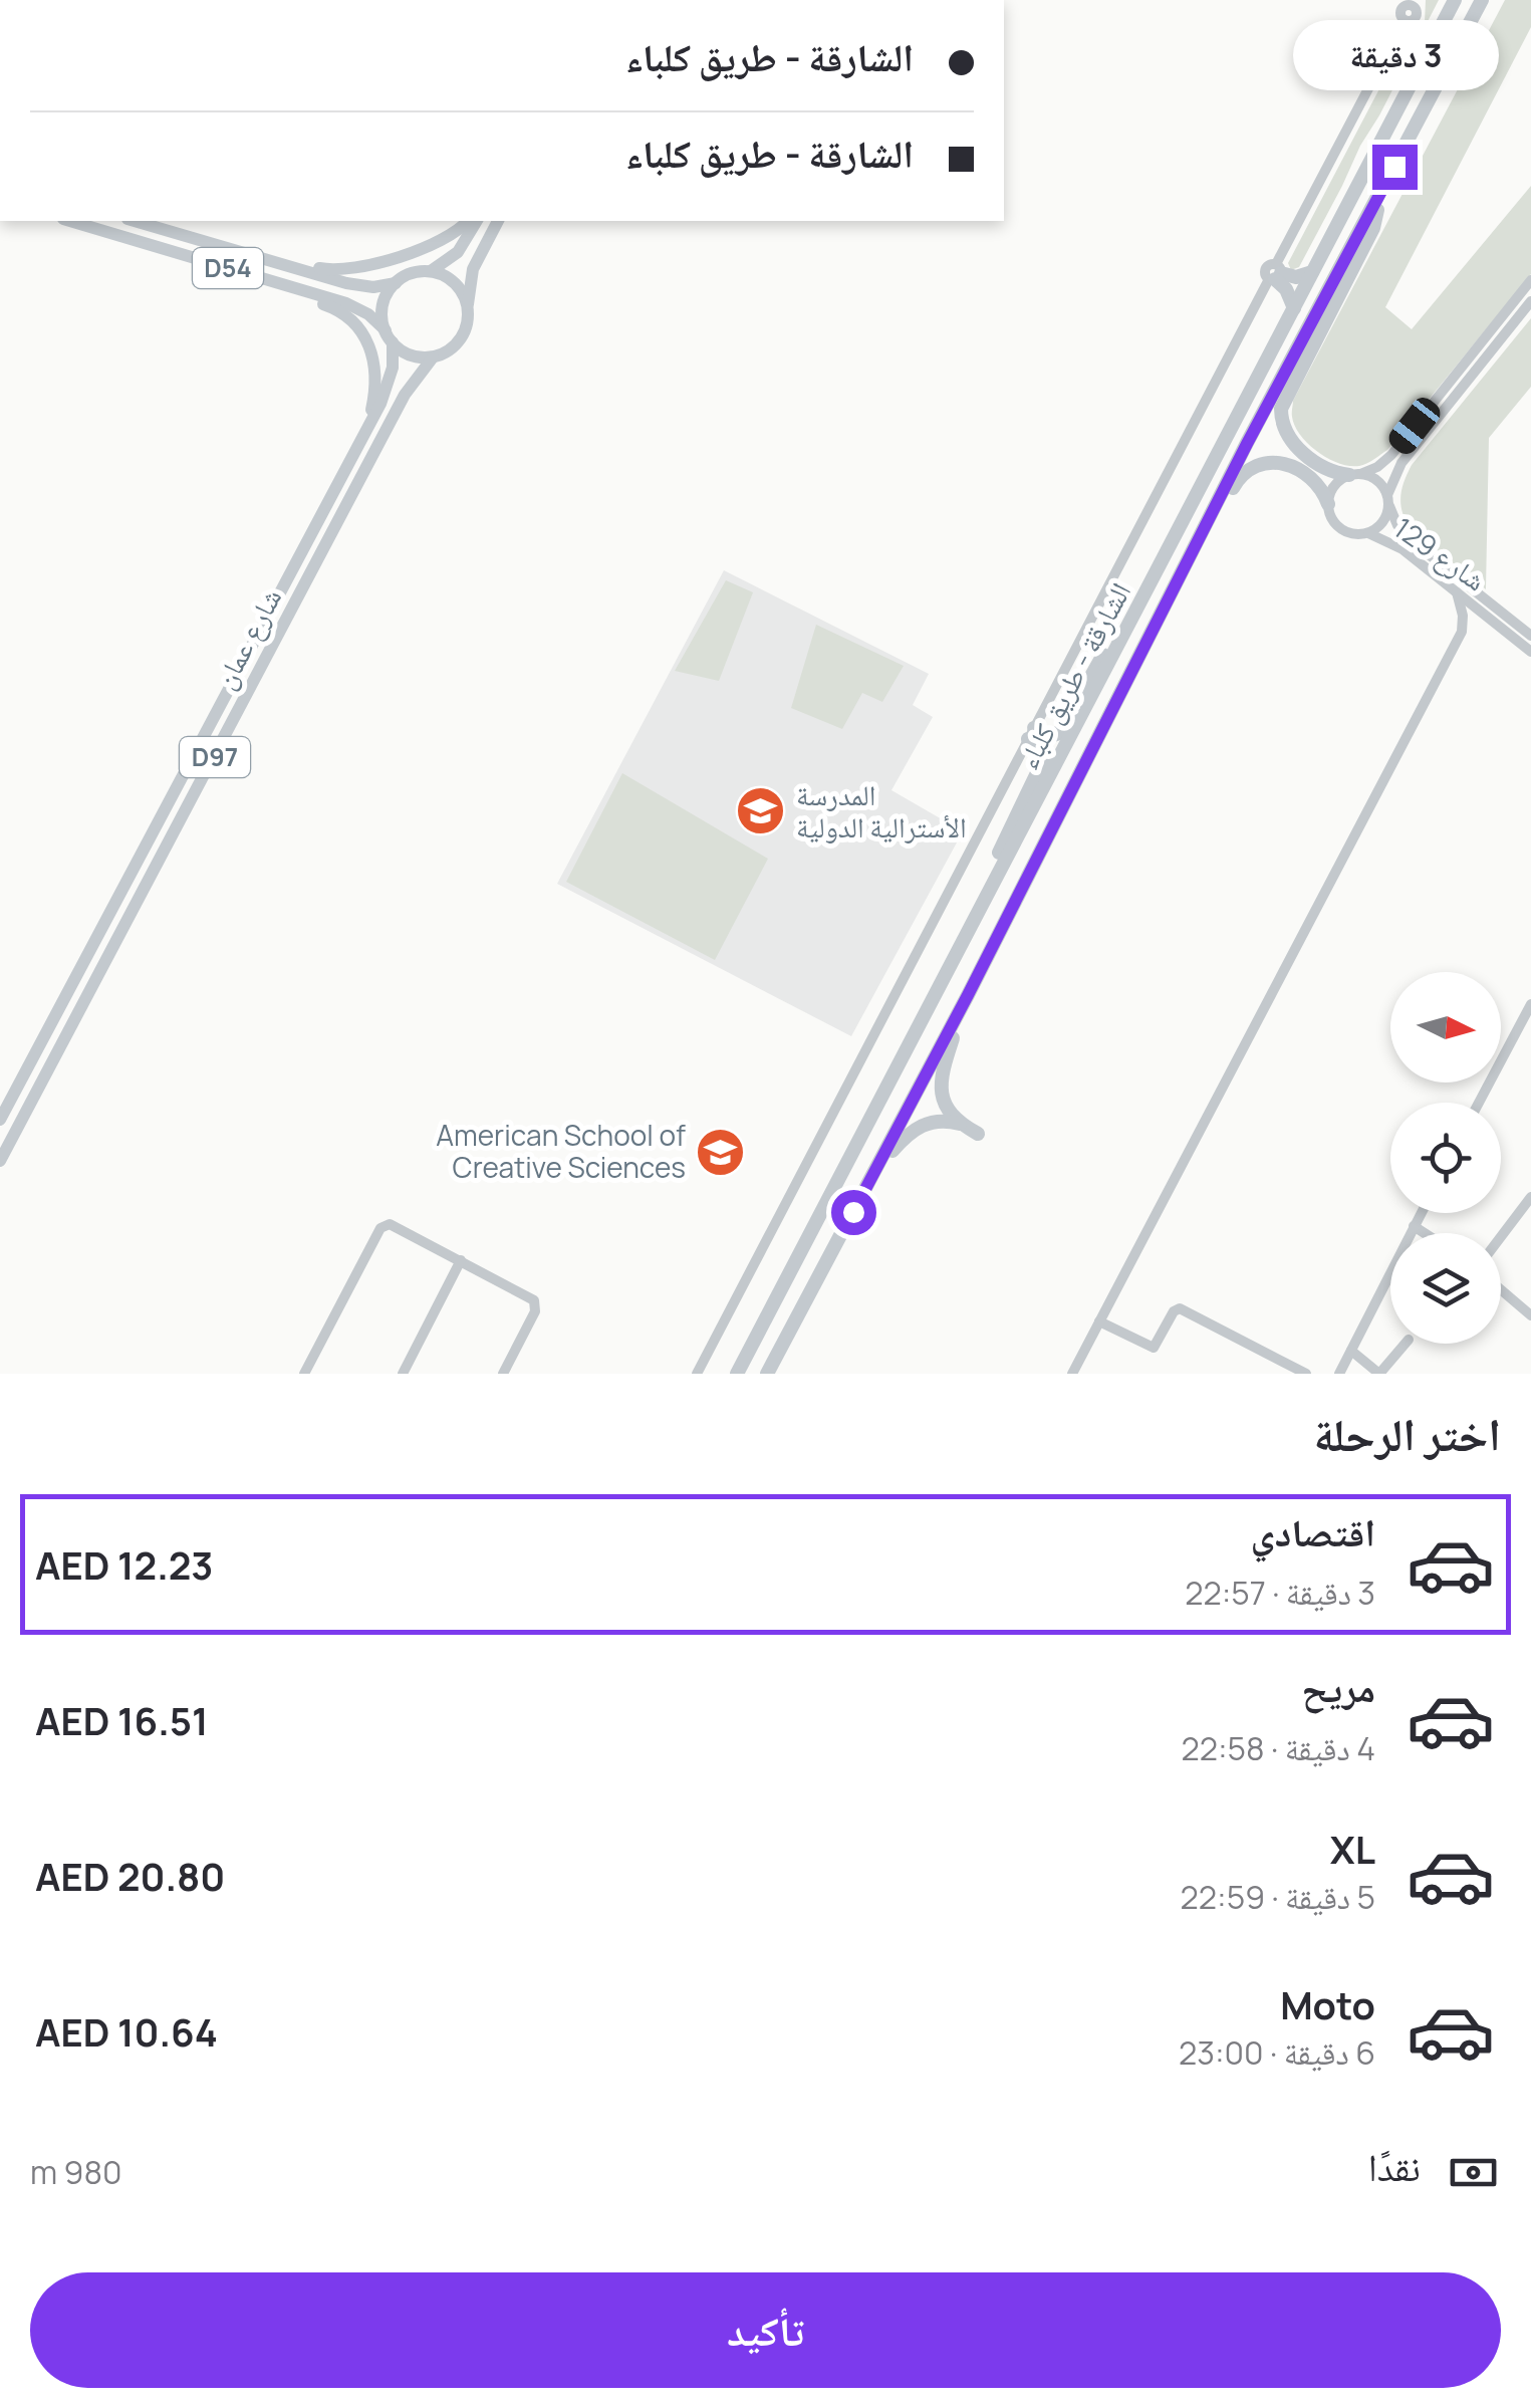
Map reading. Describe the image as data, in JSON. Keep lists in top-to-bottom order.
{
  "streets": {
    "highway": ["الشارقة - طريق كلباء"],
    "main road": ["D54", "شارع عمان", "D97"],
    "street": ["شارع 129"]
  },
  "crossings": [
    ["D54", "شارع عمان"]
  ],
  "places": {
    "school or university": ["المدرسة الأسترالية الدولية", "American School of Creative Sciences"]
  },
  "north": "right",
  "page": {
    "banner": ["الشارقة - طريق كلباء", "الشارقة - طريق كلباء"],
    "bubble": "3 دقيقة",
    "heading": "اختر الرحلة",
    "list": [
      {
        "name": "اقتصادي",
        "note": "3 دقيقة · 22:57",
        "value": "AED 12.23"
      },
      {
        "name": "مريح",
        "note": "4 دقيقة · 22:58",
        "value": "AED 16.51"
      },
      {
        "name": "XL",
        "note": "5 دقيقة · 22:59",
        "value": "AED 20.80"
      },
      {
        "name": "Moto",
        "note": "6 دقيقة · 23:00",
        "value": "AED 10.64"
      }
    ],
    "pay": ["نقدًا", "980 m"],
    "buttons": "تأكيد"
  }
}
